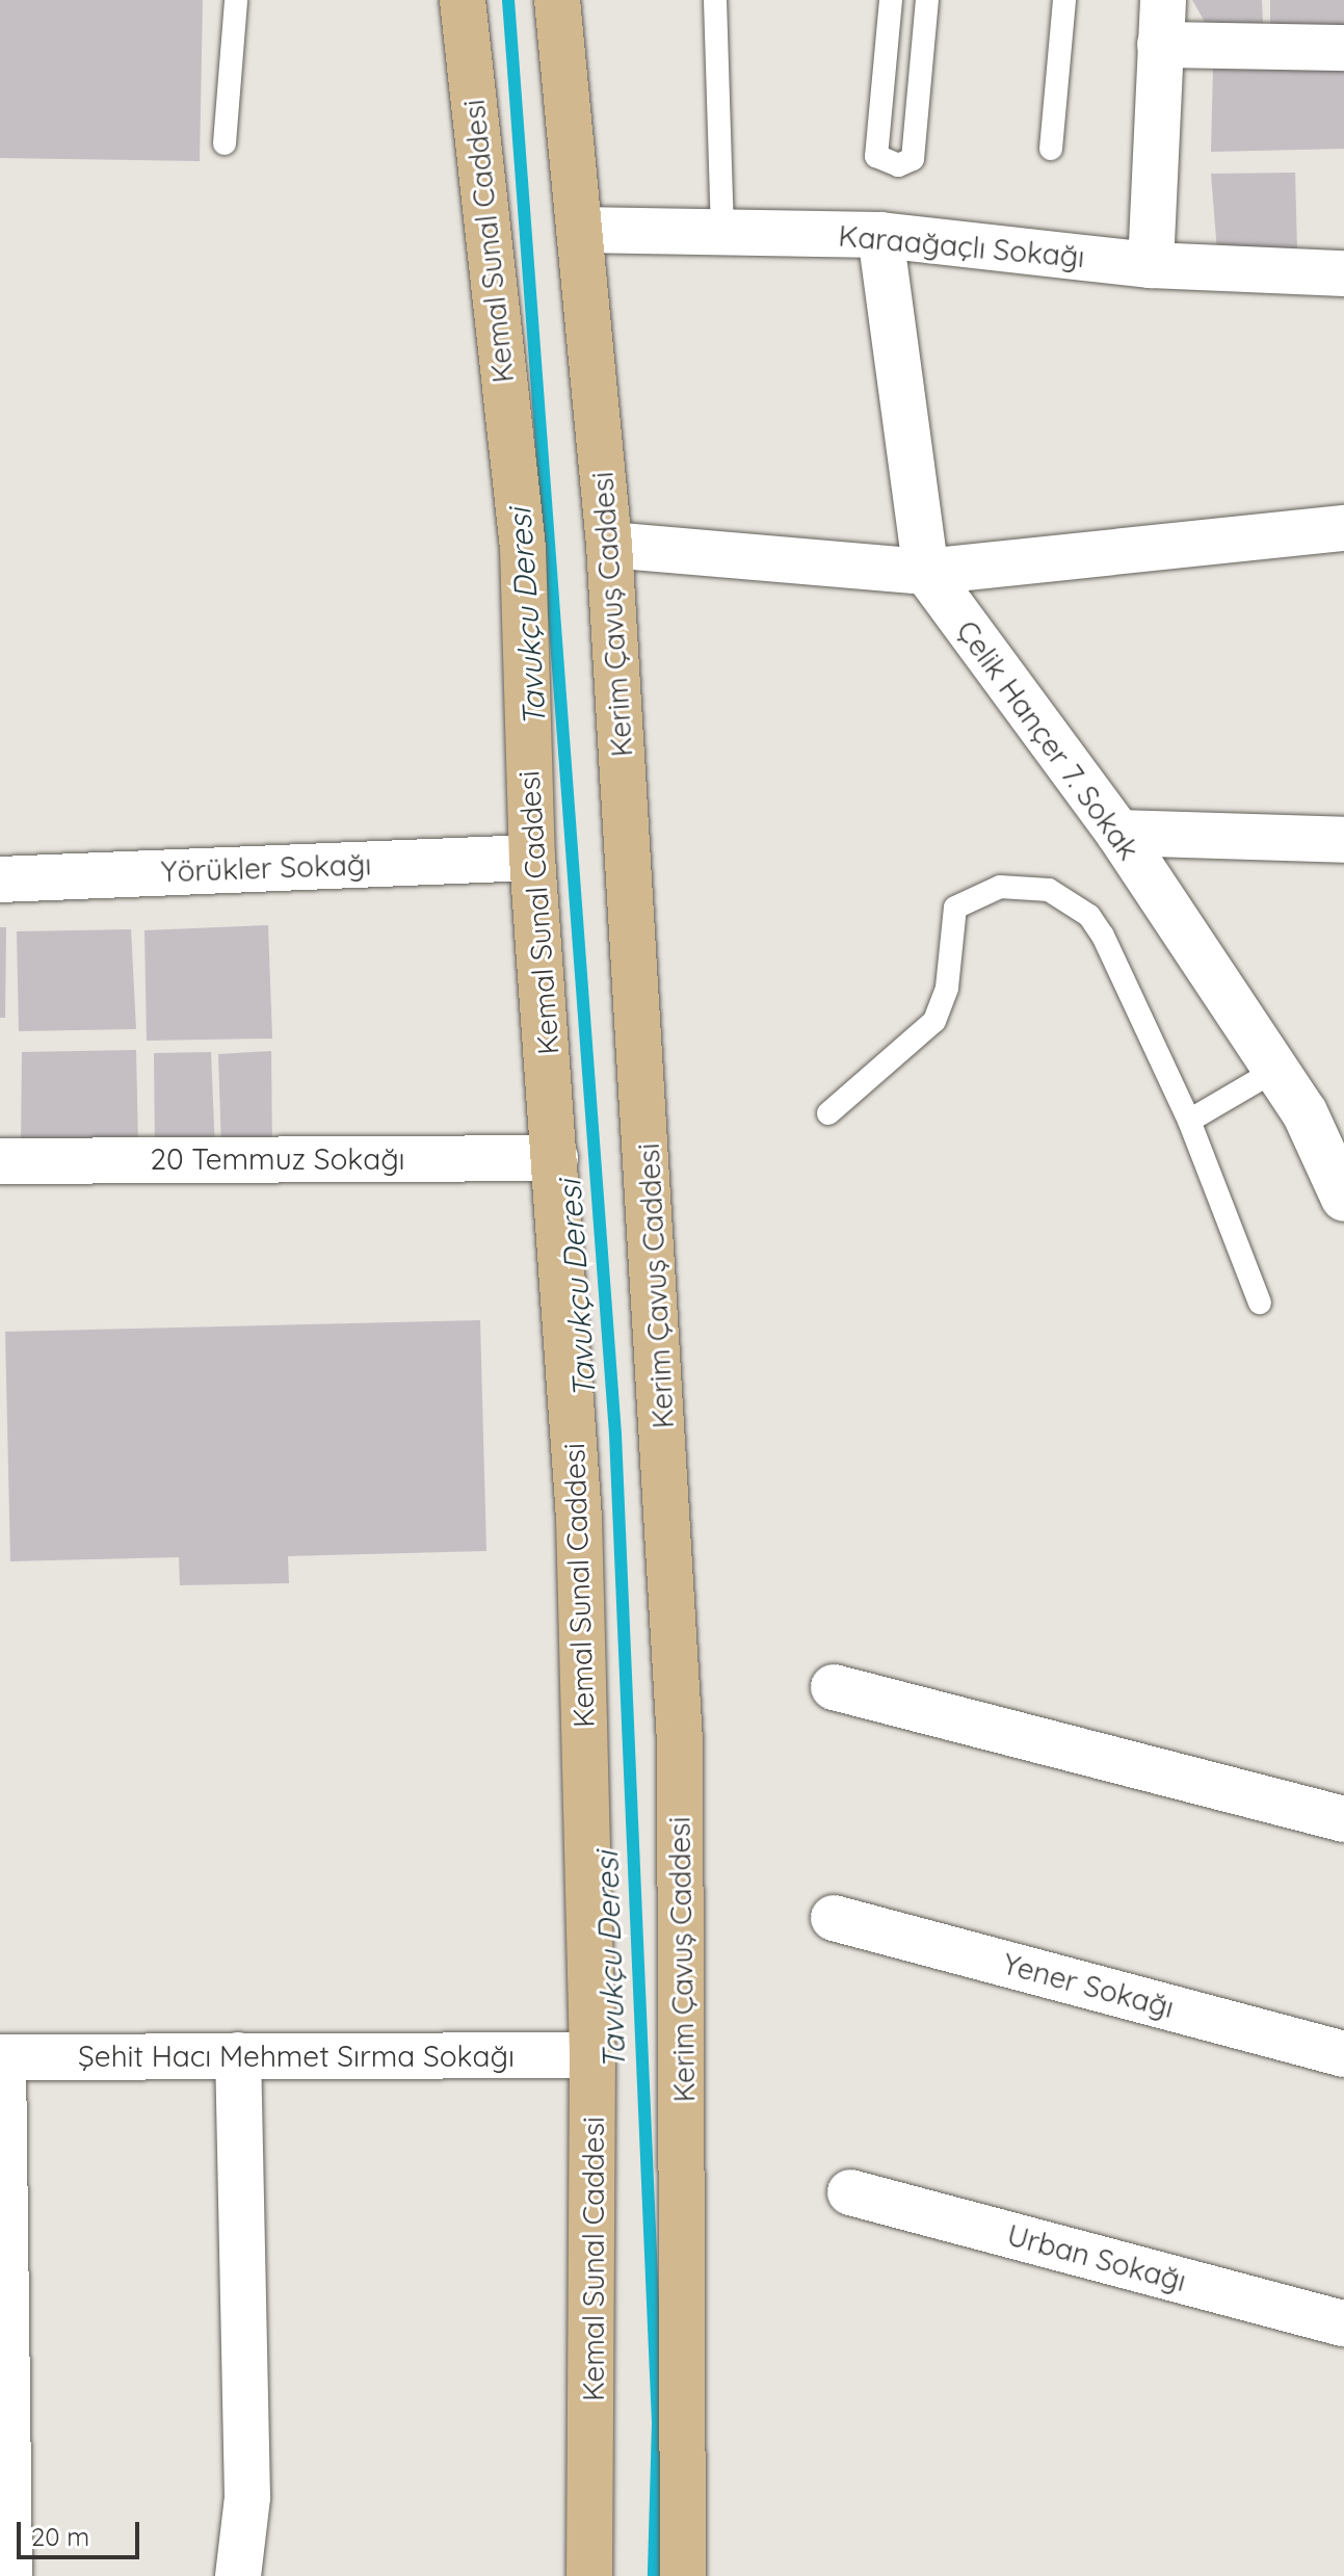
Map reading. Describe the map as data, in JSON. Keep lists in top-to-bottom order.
{
  "streets": {
    "main road": ["Kemal Sunal Caddesi", "Kerim Çavuş Caddesi"],
    "street": [
      "Karaağaçlı Sokağı",
      "Çelik Hançer 7. Sokak",
      "Yörükler Sokağı",
      "20 Temmuz Sokağı",
      "Yener Sokağı",
      "Şehit Hacı Mehmet Sırma Sokağı",
      "Urban Sokağı"
    ]
  },
  "crossings": [
    ["Kemal Sunal Caddesi", "Yörükler Sokağı"],
    ["Kemal Sunal Caddesi", "20 Temmuz Sokağı"],
    ["Kemal Sunal Caddesi", "Şehit Hacı Mehmet Sırma Sokağı"],
    ["Karaağaçlı Sokağı", "Kerim Çavuş Caddesi"],
    ["Karaağaçlı Sokağı", "Çelik Hançer 7. Sokak"]
  ],
  "water": ["Tavukçu Deresi"],
  "scale_bar": "20 m"
}
